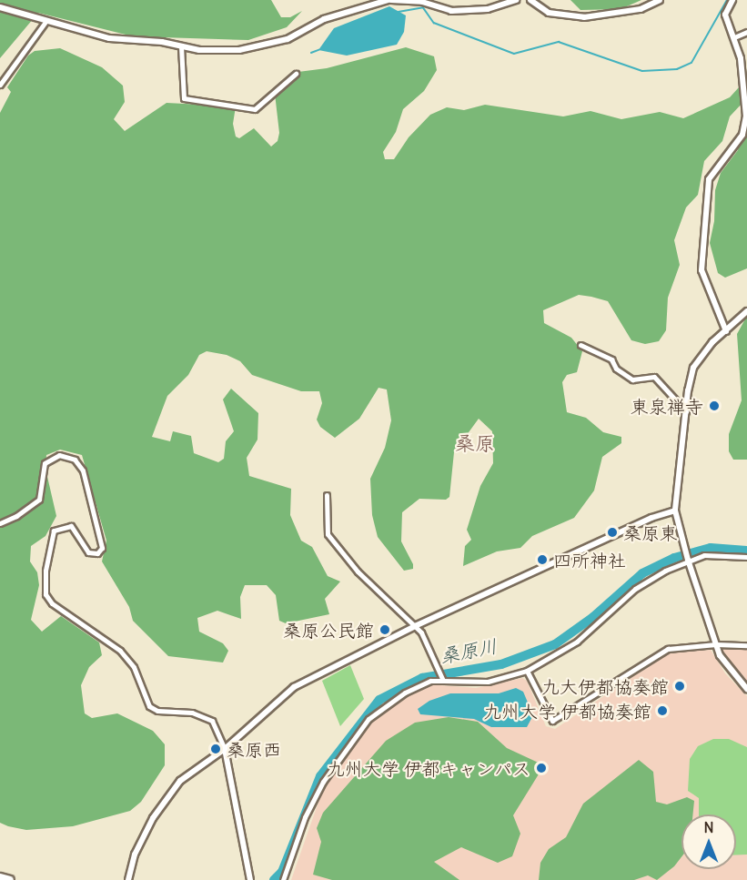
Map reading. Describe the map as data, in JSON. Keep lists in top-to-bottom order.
{
  "districts": ["桑原"],
  "water": ["桑原川"],
  "places": [
    "東泉禅寺",
    "桑原東",
    "四所神社",
    "桑原公民館",
    "九大伊都協奏館",
    "九州大学 伊都協奏館",
    "桑原西",
    "九州大学 伊都キャンパス"
  ],
  "north": "top"
}
